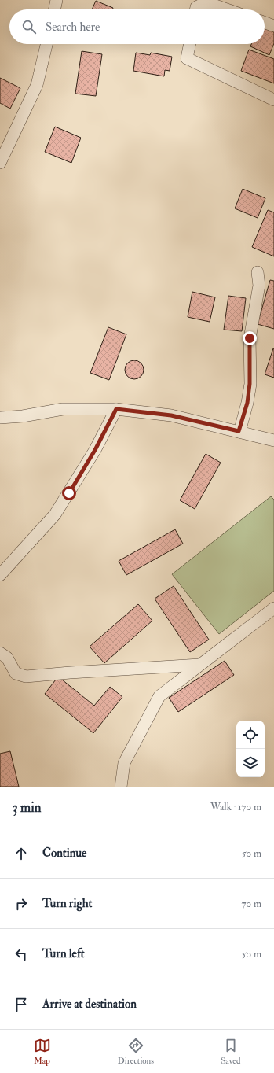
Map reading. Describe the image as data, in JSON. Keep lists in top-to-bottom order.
{
  "page": {
    "search": "Search here",
    "heading": ["3 min", "Walk · 170 m"],
    "list": [
      ["Continue", "50 m"],
      ["Turn right", "70 m"],
      ["Turn left", "50 m"],
      "Arrive at destination"
    ],
    "nav": ["Map", "Directions", "Saved"]
  }
}
